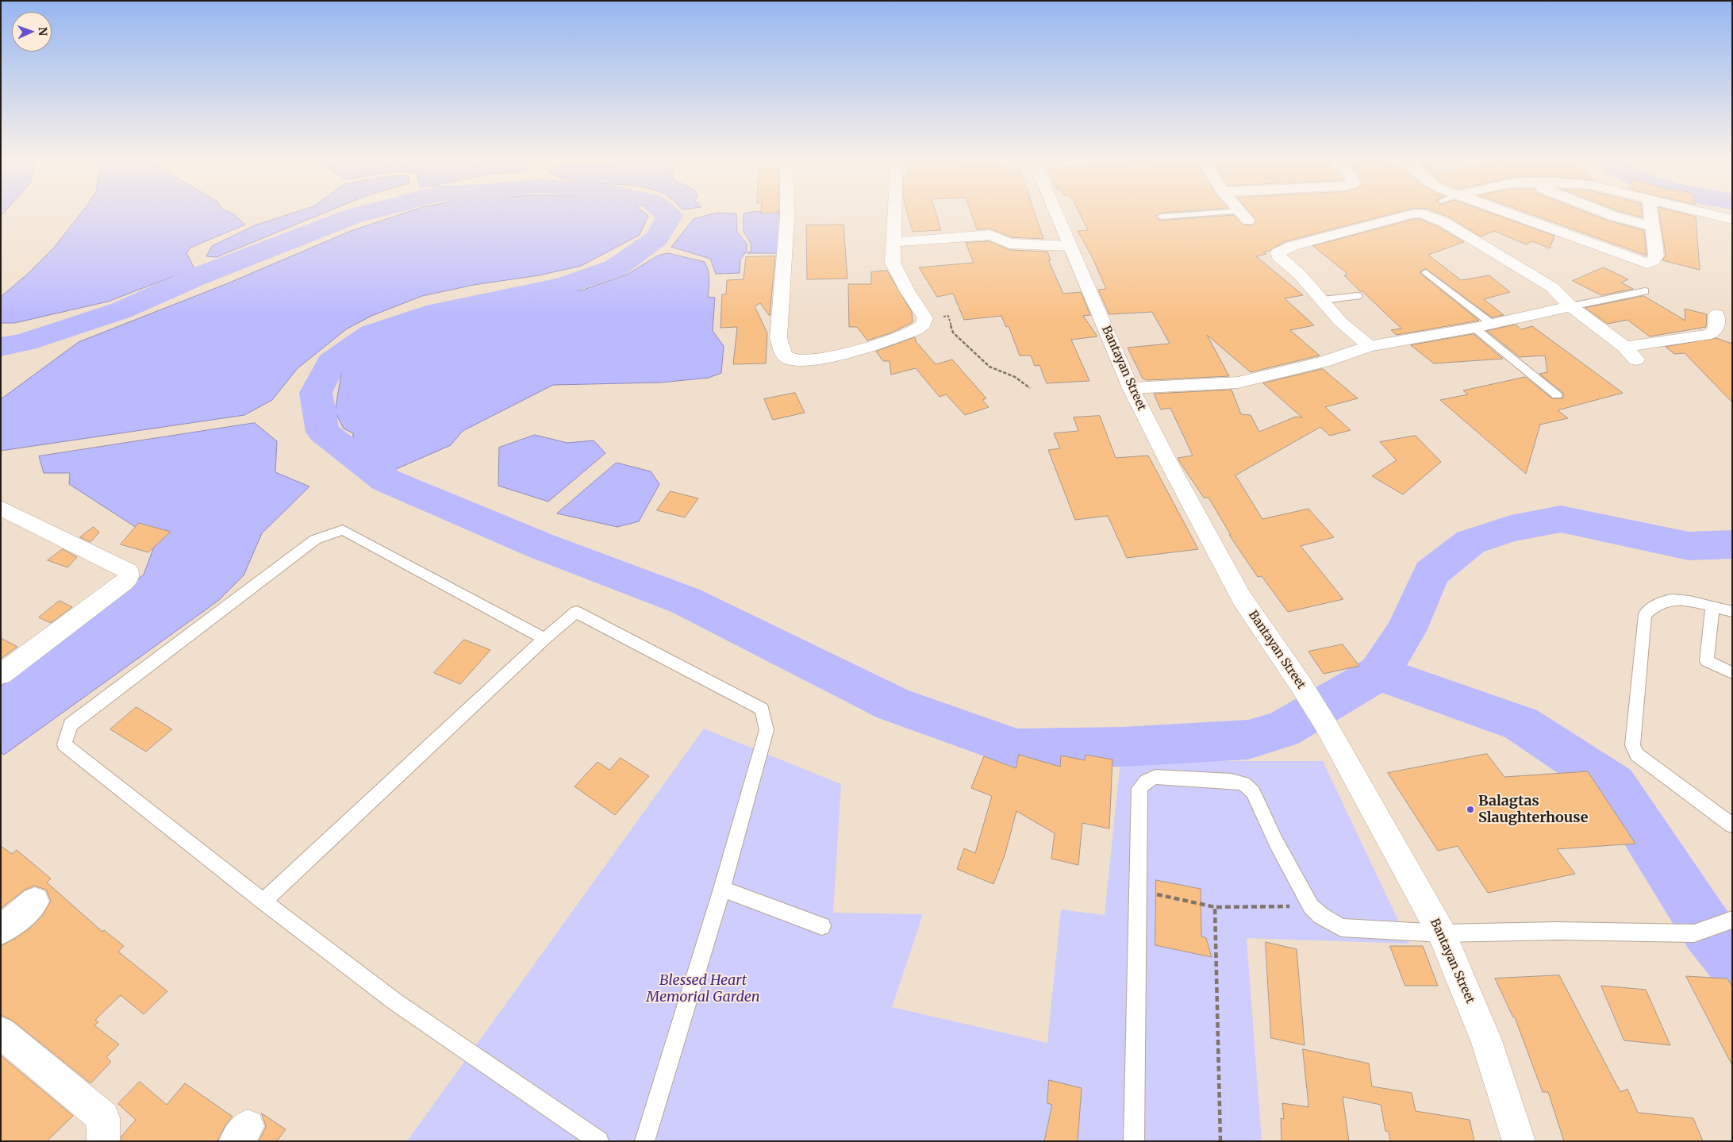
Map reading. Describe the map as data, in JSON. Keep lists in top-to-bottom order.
{
  "streets": {
    "street": ["Bantayan Street"]
  },
  "parks": ["Blessed Heart Memorial Garden"],
  "places": ["Balagtas Slaughterhouse"],
  "north": "right"
}
